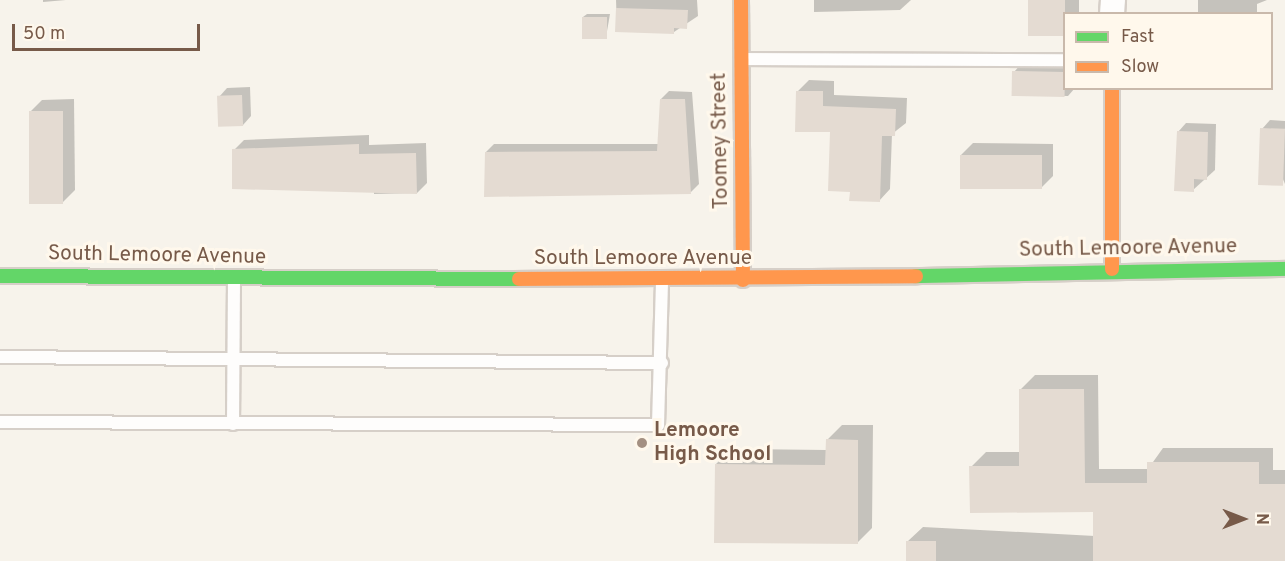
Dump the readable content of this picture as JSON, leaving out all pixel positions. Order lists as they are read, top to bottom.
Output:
{
  "streets": {
    "main road": ["Toomey Street", "South Lemoore Avenue"]
  },
  "crossings": [
    ["Toomey Street", "South Lemoore Avenue"]
  ],
  "places": ["Lemoore High School"],
  "legend": ["Fast", "Slow"],
  "scale_bar": "50 m",
  "north": "right"
}
